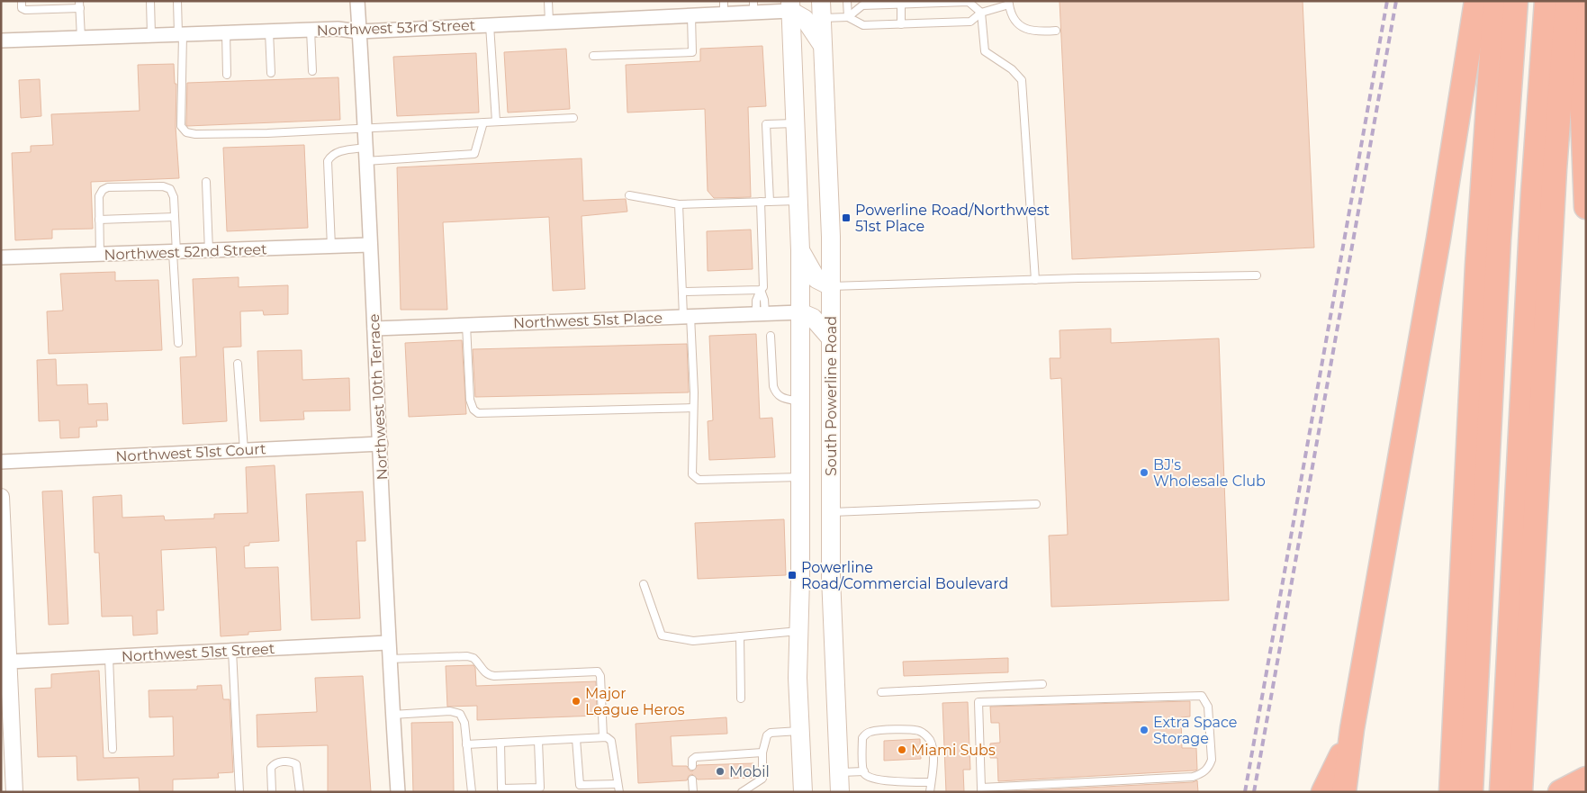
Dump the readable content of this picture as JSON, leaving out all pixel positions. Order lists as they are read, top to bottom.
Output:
{
  "streets": {
    "main road": ["South Powerline Road"],
    "street": [
      "Northwest 53rd Street",
      "Northwest 52nd Street",
      "Northwest 51st Place",
      "Northwest 10th Terrace",
      "Northwest 51st Court",
      "Northwest 51st Street"
    ]
  },
  "crossings": [
    ["Northwest 53rd Street", "Northwest 10th Terrace"],
    ["Northwest 52nd Street", "Northwest 10th Terrace"],
    ["Northwest 51st Place", "Northwest 10th Terrace"],
    ["Northwest 10th Terrace", "Northwest 51st Court"],
    ["Northwest 10th Terrace", "Northwest 51st Street"]
  ],
  "places": {
    "transit": ["Powerline Road/Northwest 51st Place", "Powerline Road/Commercial Boulevard"],
    "other": [
      "BJ's Wholesale Club",
      "Major League Heros",
      "Extra Space Storage",
      "Miami Subs",
      "Mobil"
    ]
  }
}
